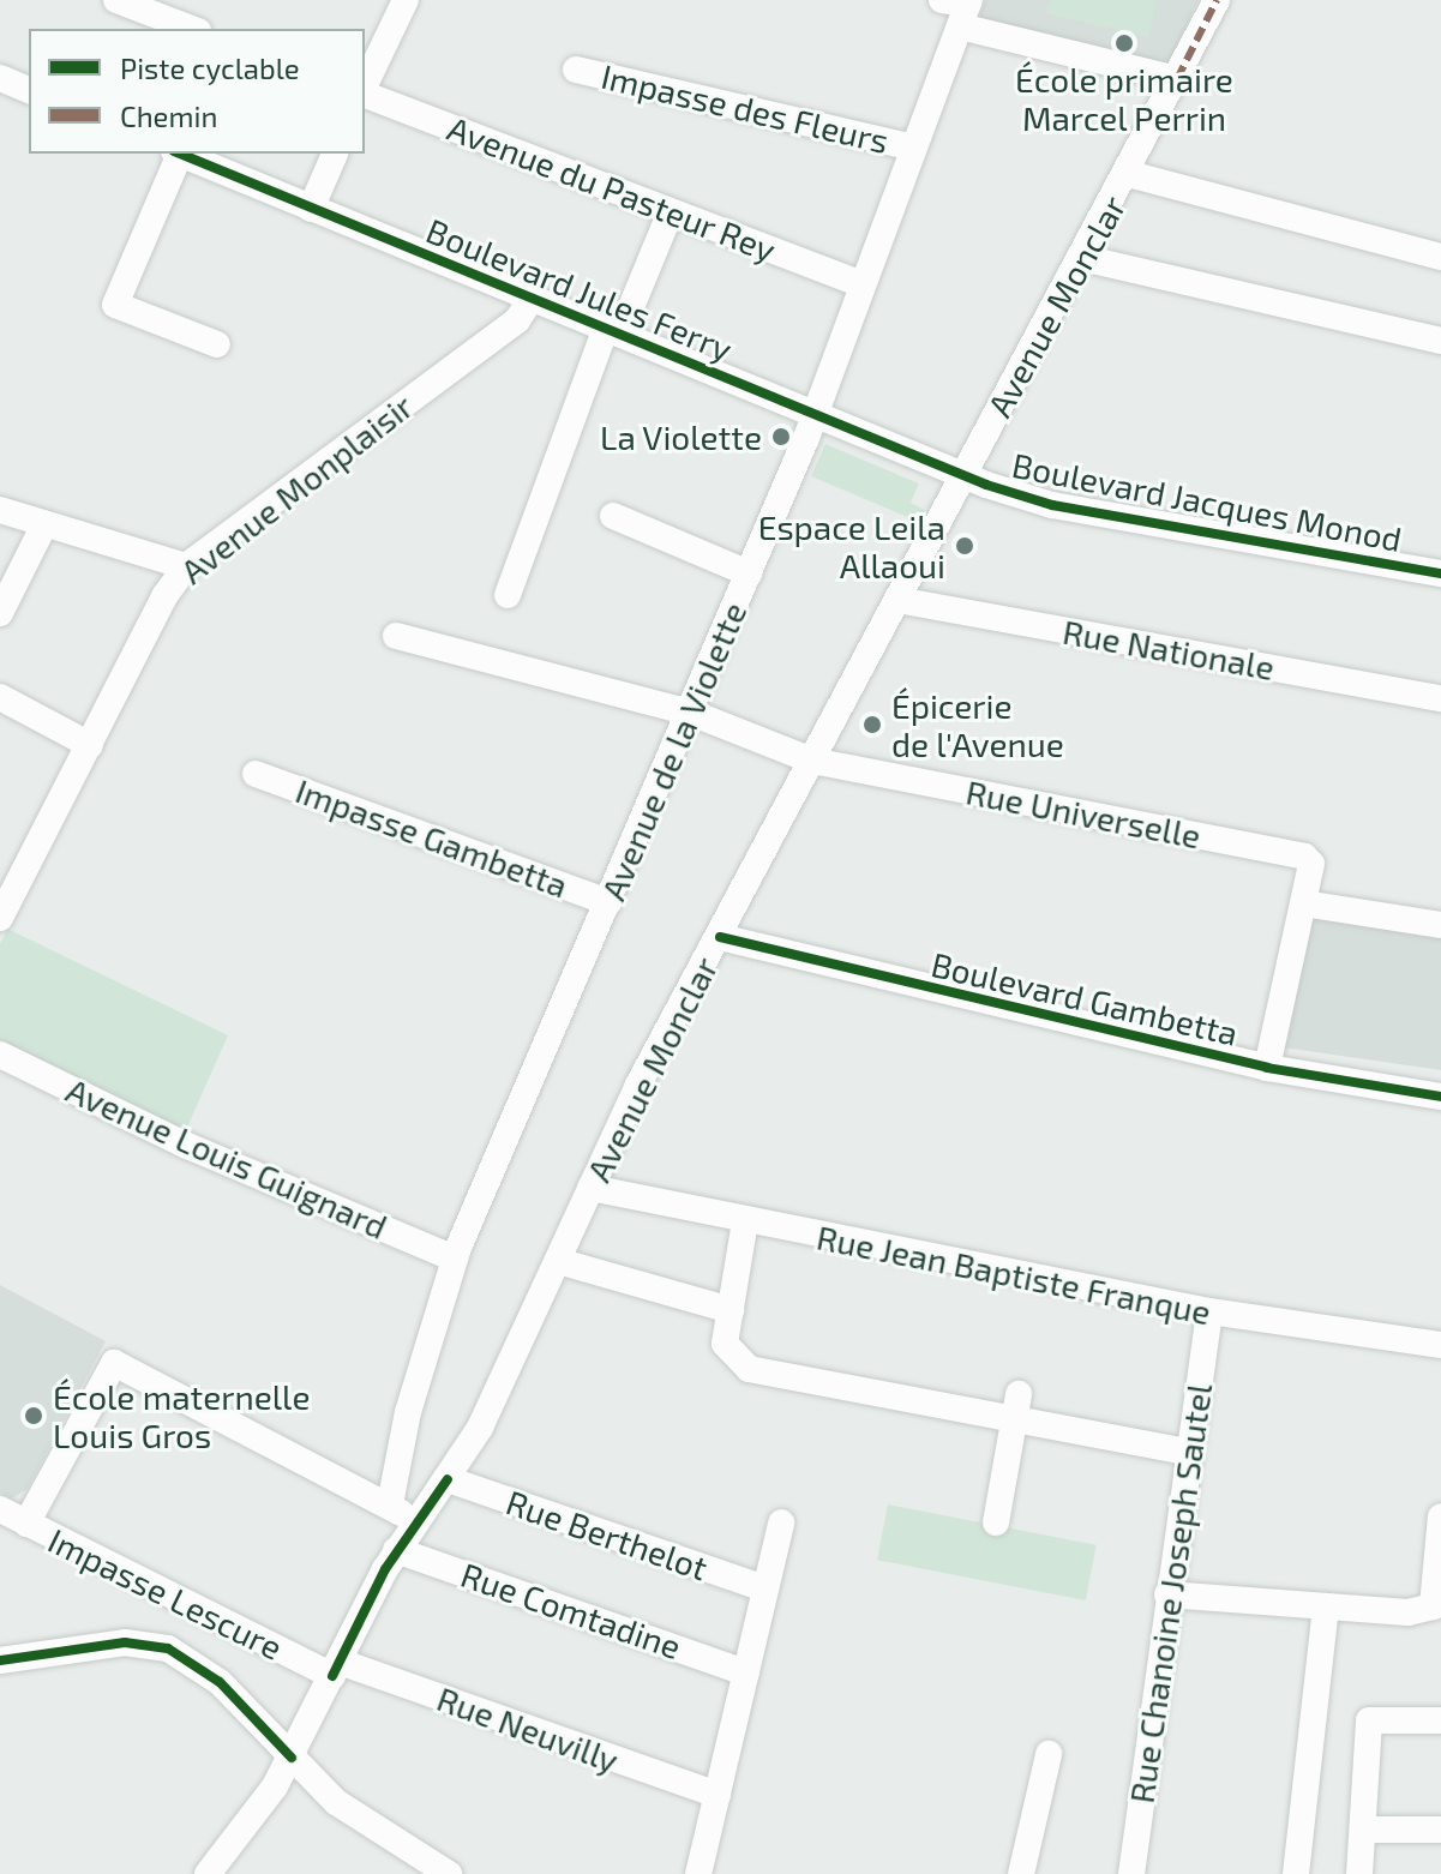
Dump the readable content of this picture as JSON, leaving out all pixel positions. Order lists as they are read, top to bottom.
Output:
{
  "streets": {
    "street": [
      "Impasse des Fleurs",
      "Avenue du Pasteur Rey",
      "Boulevard Jules Ferry",
      "Avenue Monclar",
      "Avenue Monplaisir",
      "Boulevard Jacques Monod",
      "Rue Nationale",
      "Avenue de la Violette",
      "Rue Universelle",
      "Impasse Gambetta",
      "Boulevard Gambetta",
      "Avenue Louis Guignard",
      "Rue Jean Baptiste Franque",
      "Rue Berthelot",
      "Impasse Lescure",
      "Rue Chanoine Joseph Sautel",
      "Rue Comtadine",
      "Rue Neuvilly"
    ]
  },
  "crossings": [
    ["Impasse des Fleurs", "Avenue de la Violette"],
    ["Avenue du Pasteur Rey", "Avenue de la Violette"],
    ["Boulevard Jules Ferry", "Avenue Monclar"],
    ["Boulevard Jules Ferry", "Avenue Monplaisir"],
    ["Boulevard Jules Ferry", "Boulevard Jacques Monod"],
    ["Boulevard Jules Ferry", "Avenue de la Violette"],
    ["Avenue Monclar", "Boulevard Jacques Monod"],
    ["Avenue Monclar", "Rue Nationale"],
    ["Avenue Monclar", "Rue Universelle"],
    ["Avenue Monclar", "Boulevard Gambetta"],
    ["Avenue Monclar", "Rue Jean Baptiste Franque"],
    ["Avenue Monclar", "Rue Berthelot"],
    ["Avenue Monclar", "Impasse Lescure"],
    ["Avenue Monclar", "Rue Comtadine"],
    ["Avenue Monclar", "Rue Neuvilly"],
    ["Avenue de la Violette", "Impasse Gambetta"],
    ["Avenue de la Violette", "Avenue Louis Guignard"],
    ["Rue Universelle", "Boulevard Gambetta"],
    ["Rue Jean Baptiste Franque", "Rue Chanoine Joseph Sautel"],
    ["Impasse Lescure", "Rue Neuvilly"]
  ],
  "places": [
    "École primaire Marcel Perrin",
    "La Violette",
    "Espace Leila Allaoui",
    "Épicerie de l'Avenue",
    "École maternelle Louis Gros"
  ],
  "legend": ["Piste cyclable", "Chemin"]
}
